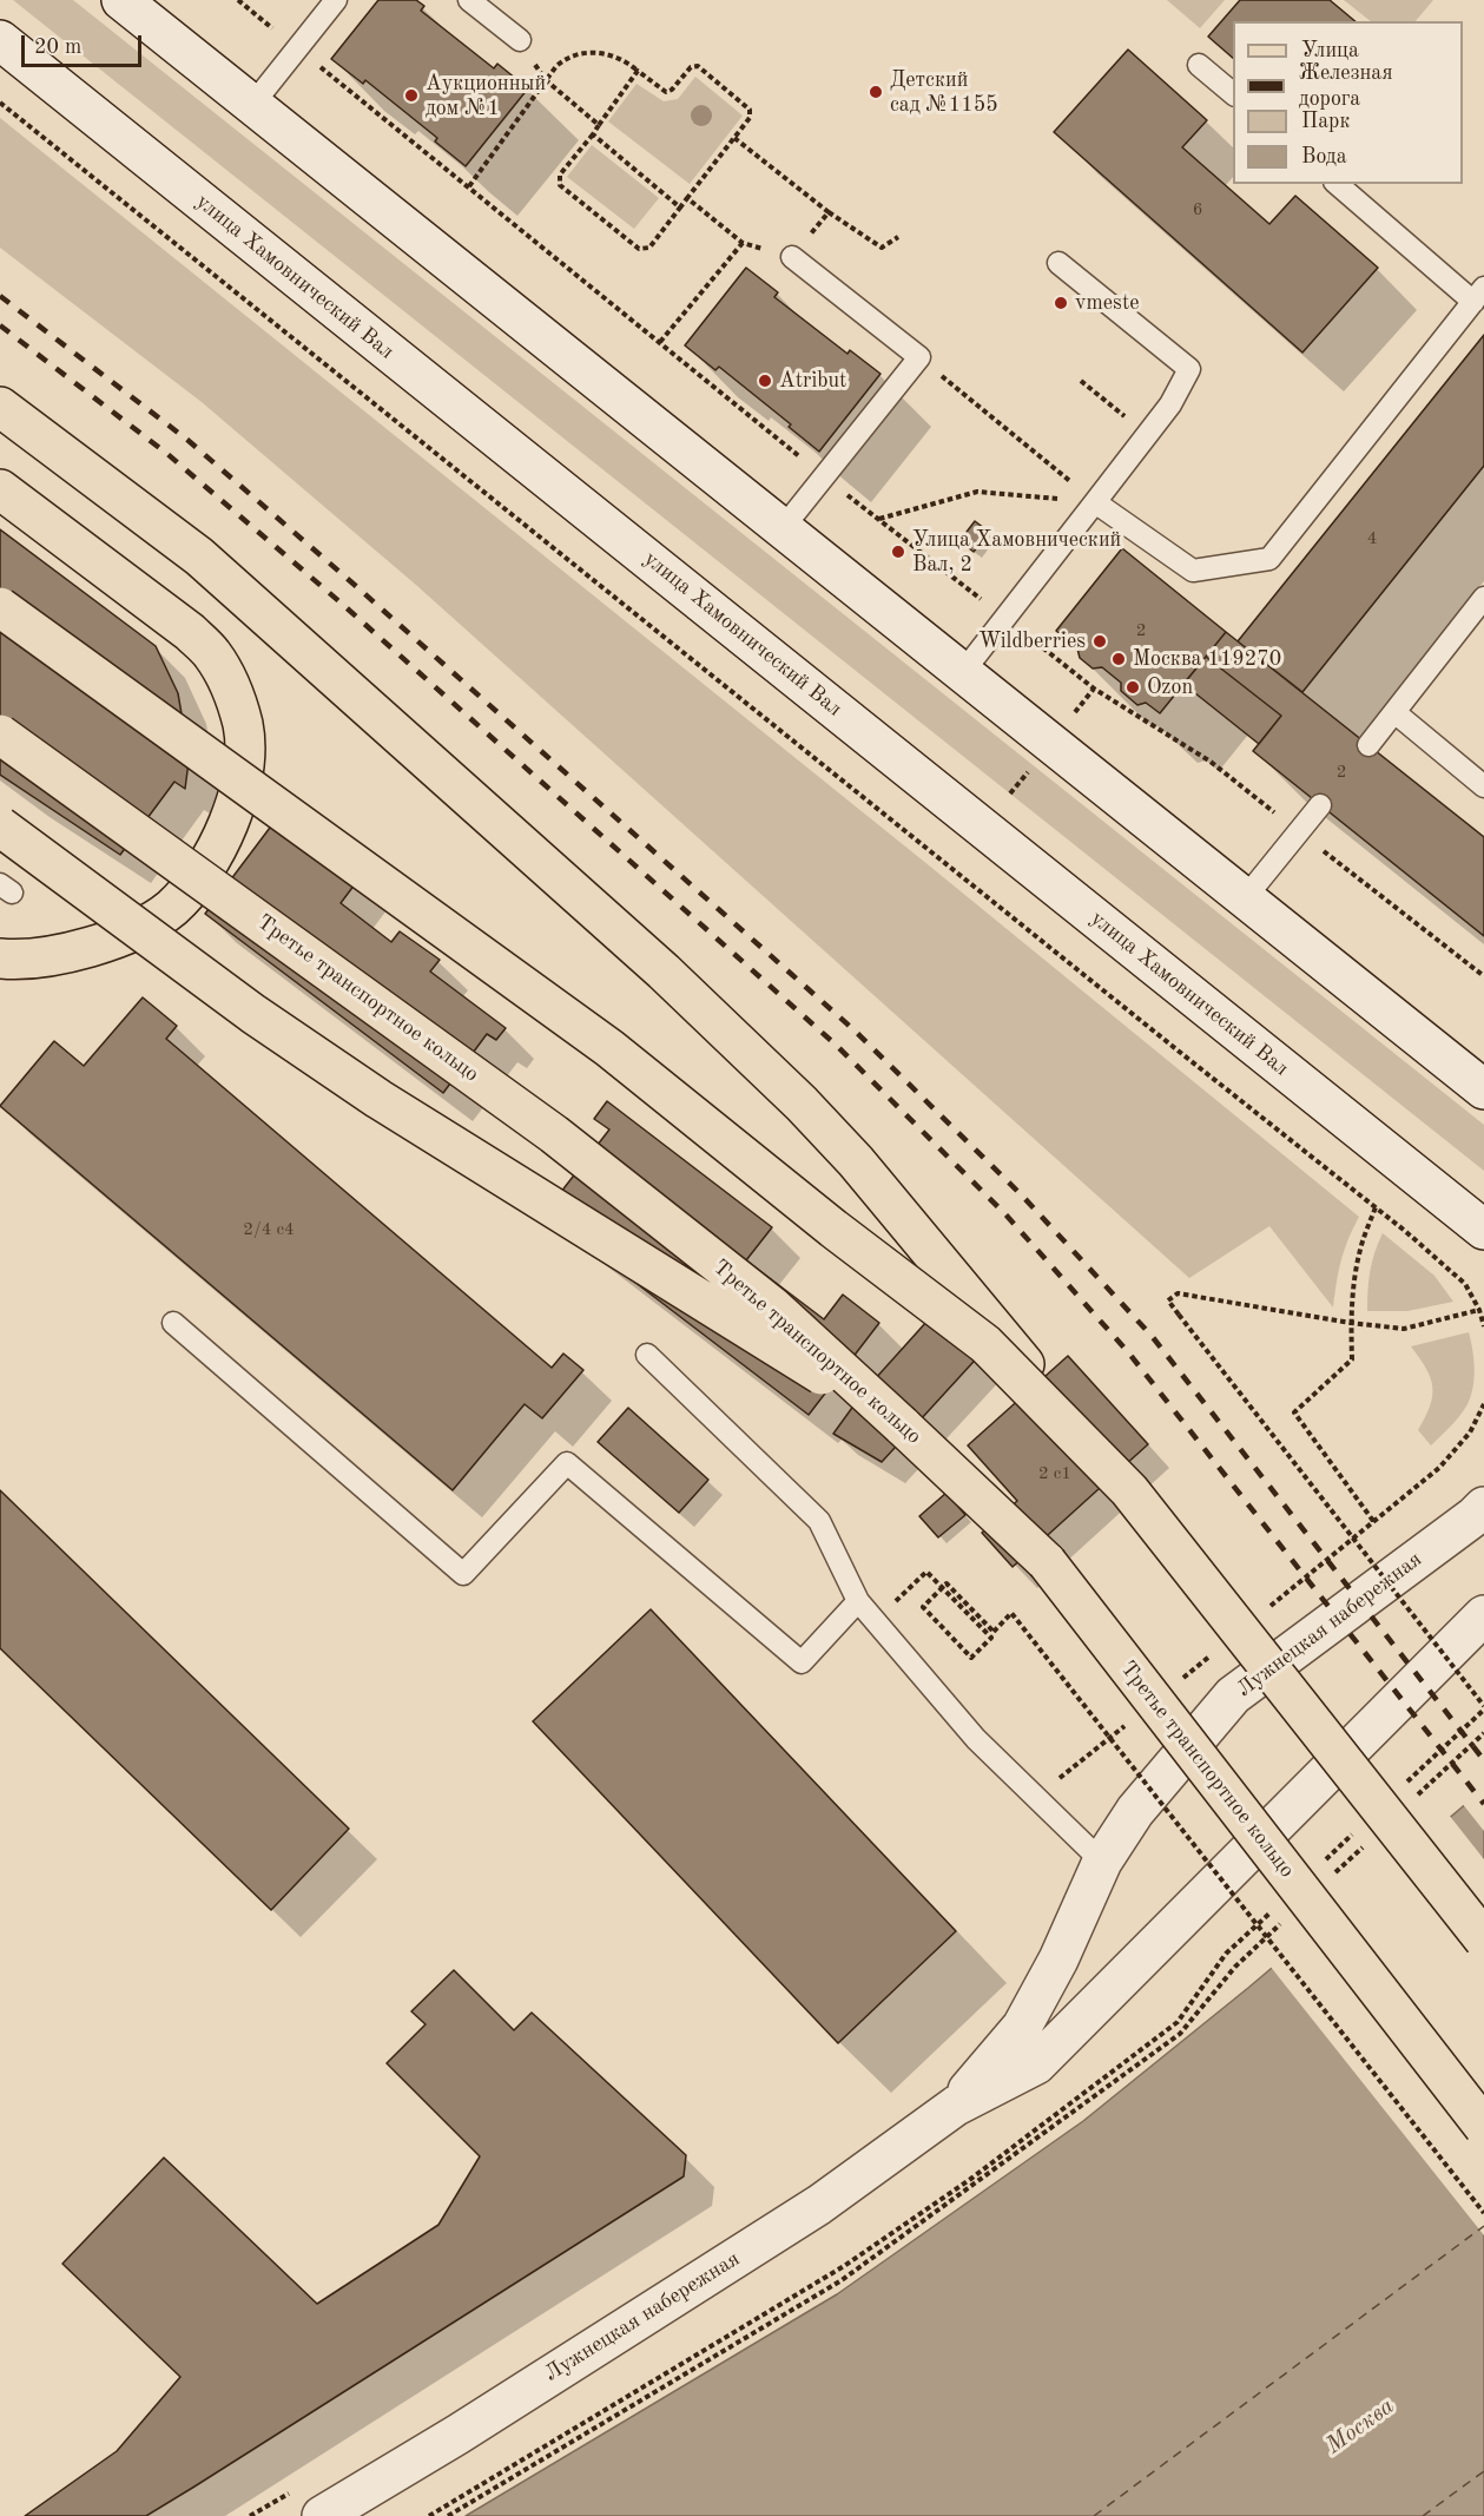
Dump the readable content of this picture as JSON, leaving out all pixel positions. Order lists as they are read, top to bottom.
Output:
{
  "streets": {
    "main road": ["улица Хамовнический Вал", "Третье транспортное кольцо", "Лужнецкая набережная"]
  },
  "water": ["Москва"],
  "places": [
    "Детский сад №1155",
    "Аукционный дом №1",
    "vmeste",
    "Atribut",
    "Улица Хамовнический Вал, 2",
    "Wildberries",
    "Москва 119270",
    "Ozon"
  ],
  "house_numbers": [
    "6",
    "4",
    "2",
    "2",
    "2/4 с4",
    "2 с1"
  ],
  "legend": [
    "Улица",
    "Железная дорога",
    "Парк",
    "Вода"
  ],
  "scale_bar": "20 m"
}
